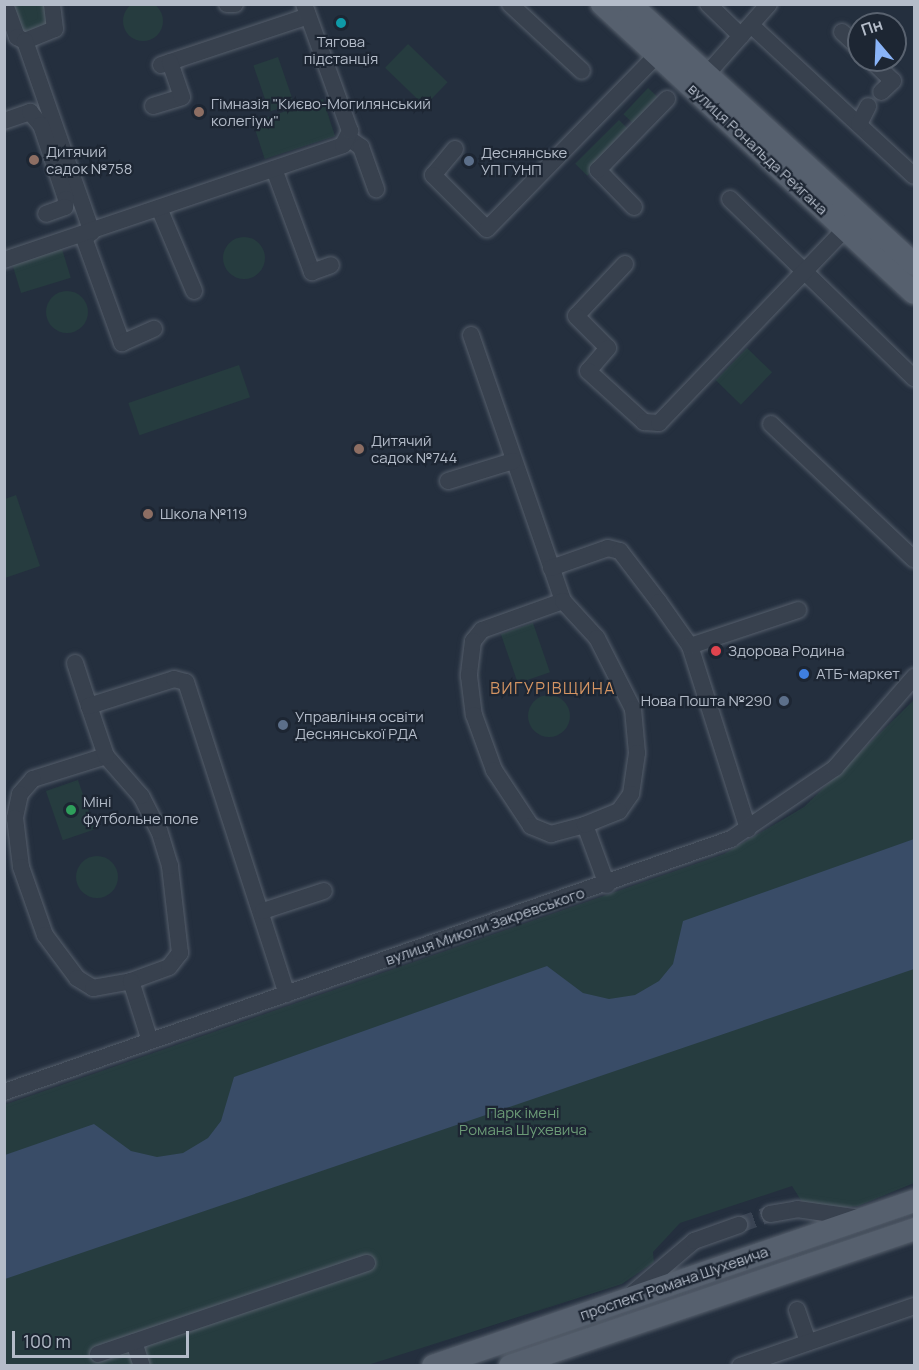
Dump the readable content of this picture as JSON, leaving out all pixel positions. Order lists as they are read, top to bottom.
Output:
{
  "streets": {
    "main road": ["вулиця Рональда Рейгана", "проспект Романа Шухевича"],
    "street": ["вулиця Миколи Закревського"]
  },
  "districts": ["ВИГУРІВЩИНА"],
  "parks": ["Парк імені Романа Шухевича"],
  "places": [
    "Тягова пiдстанцiя",
    "Гімназія \"Києво-Могилянський колегіум\"",
    "Дитячий садок №758",
    "Деснянське УП ГУНП",
    "Дитячий садок №744",
    "Школа №119",
    "Здорова Родина",
    "АТБ-маркет",
    "Нова Пошта №290",
    "Управління освіти Деснянської РДА",
    "Міні футбольне поле"
  ],
  "scale_bar": "100 m",
  "north": "top"
}
